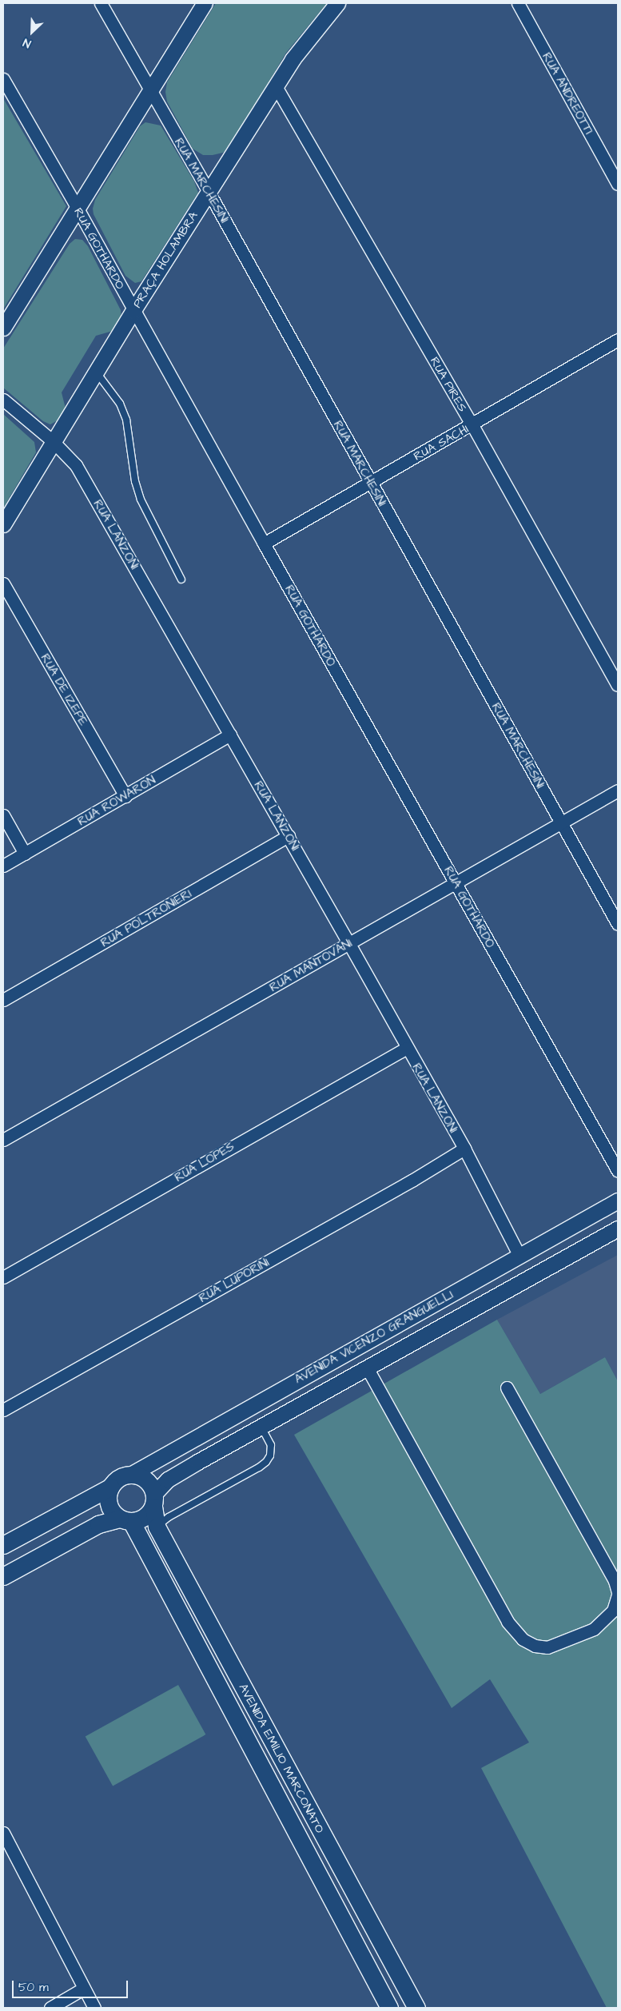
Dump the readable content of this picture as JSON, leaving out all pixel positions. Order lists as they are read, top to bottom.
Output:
{
  "streets": {
    "main road": ["AVENIDA VICENZO GRANGUELLI", "AVENIDA EMÍLIO MARCONATO"],
    "street": [
      "RUA ANDREOTTI",
      "RUA MARCHESINI",
      "RUA GOTHARDO",
      "PRAÇA HOLAMBRA",
      "RUA PIRES",
      "RUA SACHI",
      "RUA LANZONI",
      "RUA DE IZEPE",
      "RUA ROWARON",
      "RUA POLTRONIERI",
      "RUA MANTOVANI",
      "RUA LOPES",
      "RUA LUPORINI"
    ]
  },
  "crossings": [
    ["RUA MARCHESINI", "PRAÇA HOLAMBRA"],
    ["RUA MARCHESINI", "RUA SACHI"],
    ["RUA MARCHESINI", "RUA MANTOVANI"],
    ["RUA GOTHARDO", "PRAÇA HOLAMBRA"],
    ["RUA GOTHARDO", "RUA SACHI"],
    ["RUA GOTHARDO", "RUA MANTOVANI"],
    ["PRAÇA HOLAMBRA", "RUA PIRES"],
    ["PRAÇA HOLAMBRA", "RUA LANZONI"],
    ["RUA PIRES", "RUA SACHI"],
    ["RUA LANZONI", "RUA ROWARON"],
    ["RUA LANZONI", "RUA POLTRONIERI"],
    ["RUA LANZONI", "RUA MANTOVANI"],
    ["RUA LANZONI", "RUA LOPES"],
    ["RUA LANZONI", "RUA LUPORINI"],
    ["RUA LANZONI", "AVENIDA VICENZO GRANGUELLI"],
    ["RUA DE IZEPE", "RUA ROWARON"],
    ["AVENIDA VICENZO GRANGUELLI", "AVENIDA EMÍLIO MARCONATO"]
  ],
  "scale_bar": "50 m",
  "north": "bottom left"
}
